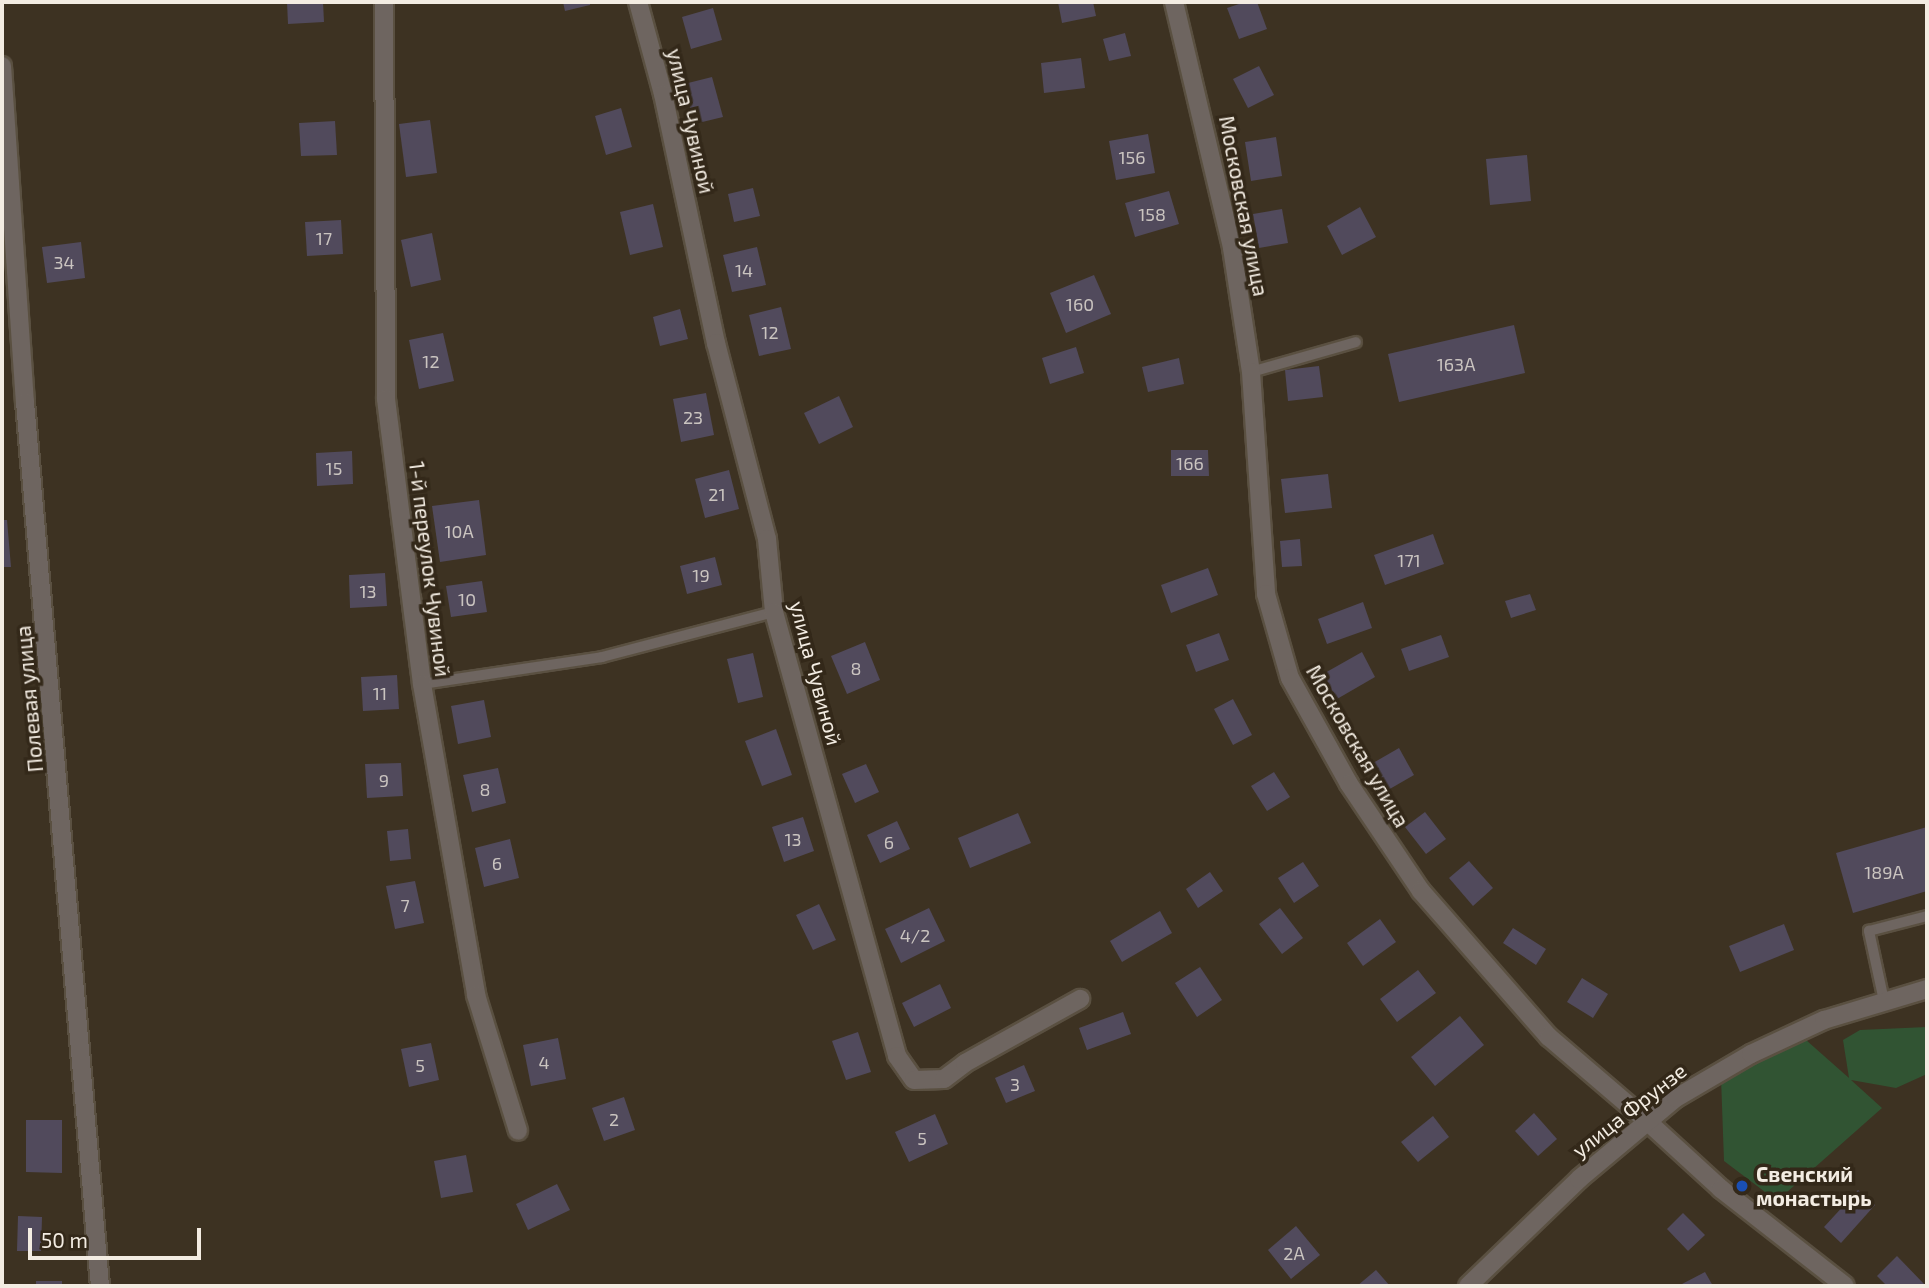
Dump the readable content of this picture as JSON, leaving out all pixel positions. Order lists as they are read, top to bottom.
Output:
{
  "streets": {
    "street": [
      "улица Чувиной",
      "Московская улица",
      "1-й переулок Чувиной",
      "Полевая улица",
      "улица Фрунзе"
    ]
  },
  "crossings": [
    ["Московская улица", "улица Фрунзе"]
  ],
  "places": ["Свенский монастырь"],
  "house_numbers": [
    "156",
    "158",
    "17",
    "34",
    "14",
    "160",
    "12",
    "12",
    "163А",
    "23",
    "166",
    "15",
    "21",
    "10А",
    "171",
    "19",
    "13",
    "10",
    "8",
    "11",
    "9",
    "8",
    "13",
    "6",
    "6",
    "189А",
    "7",
    "4/2",
    "4",
    "5",
    "3",
    "2",
    "5",
    "2А"
  ],
  "scale_bar": "50 m"
}
